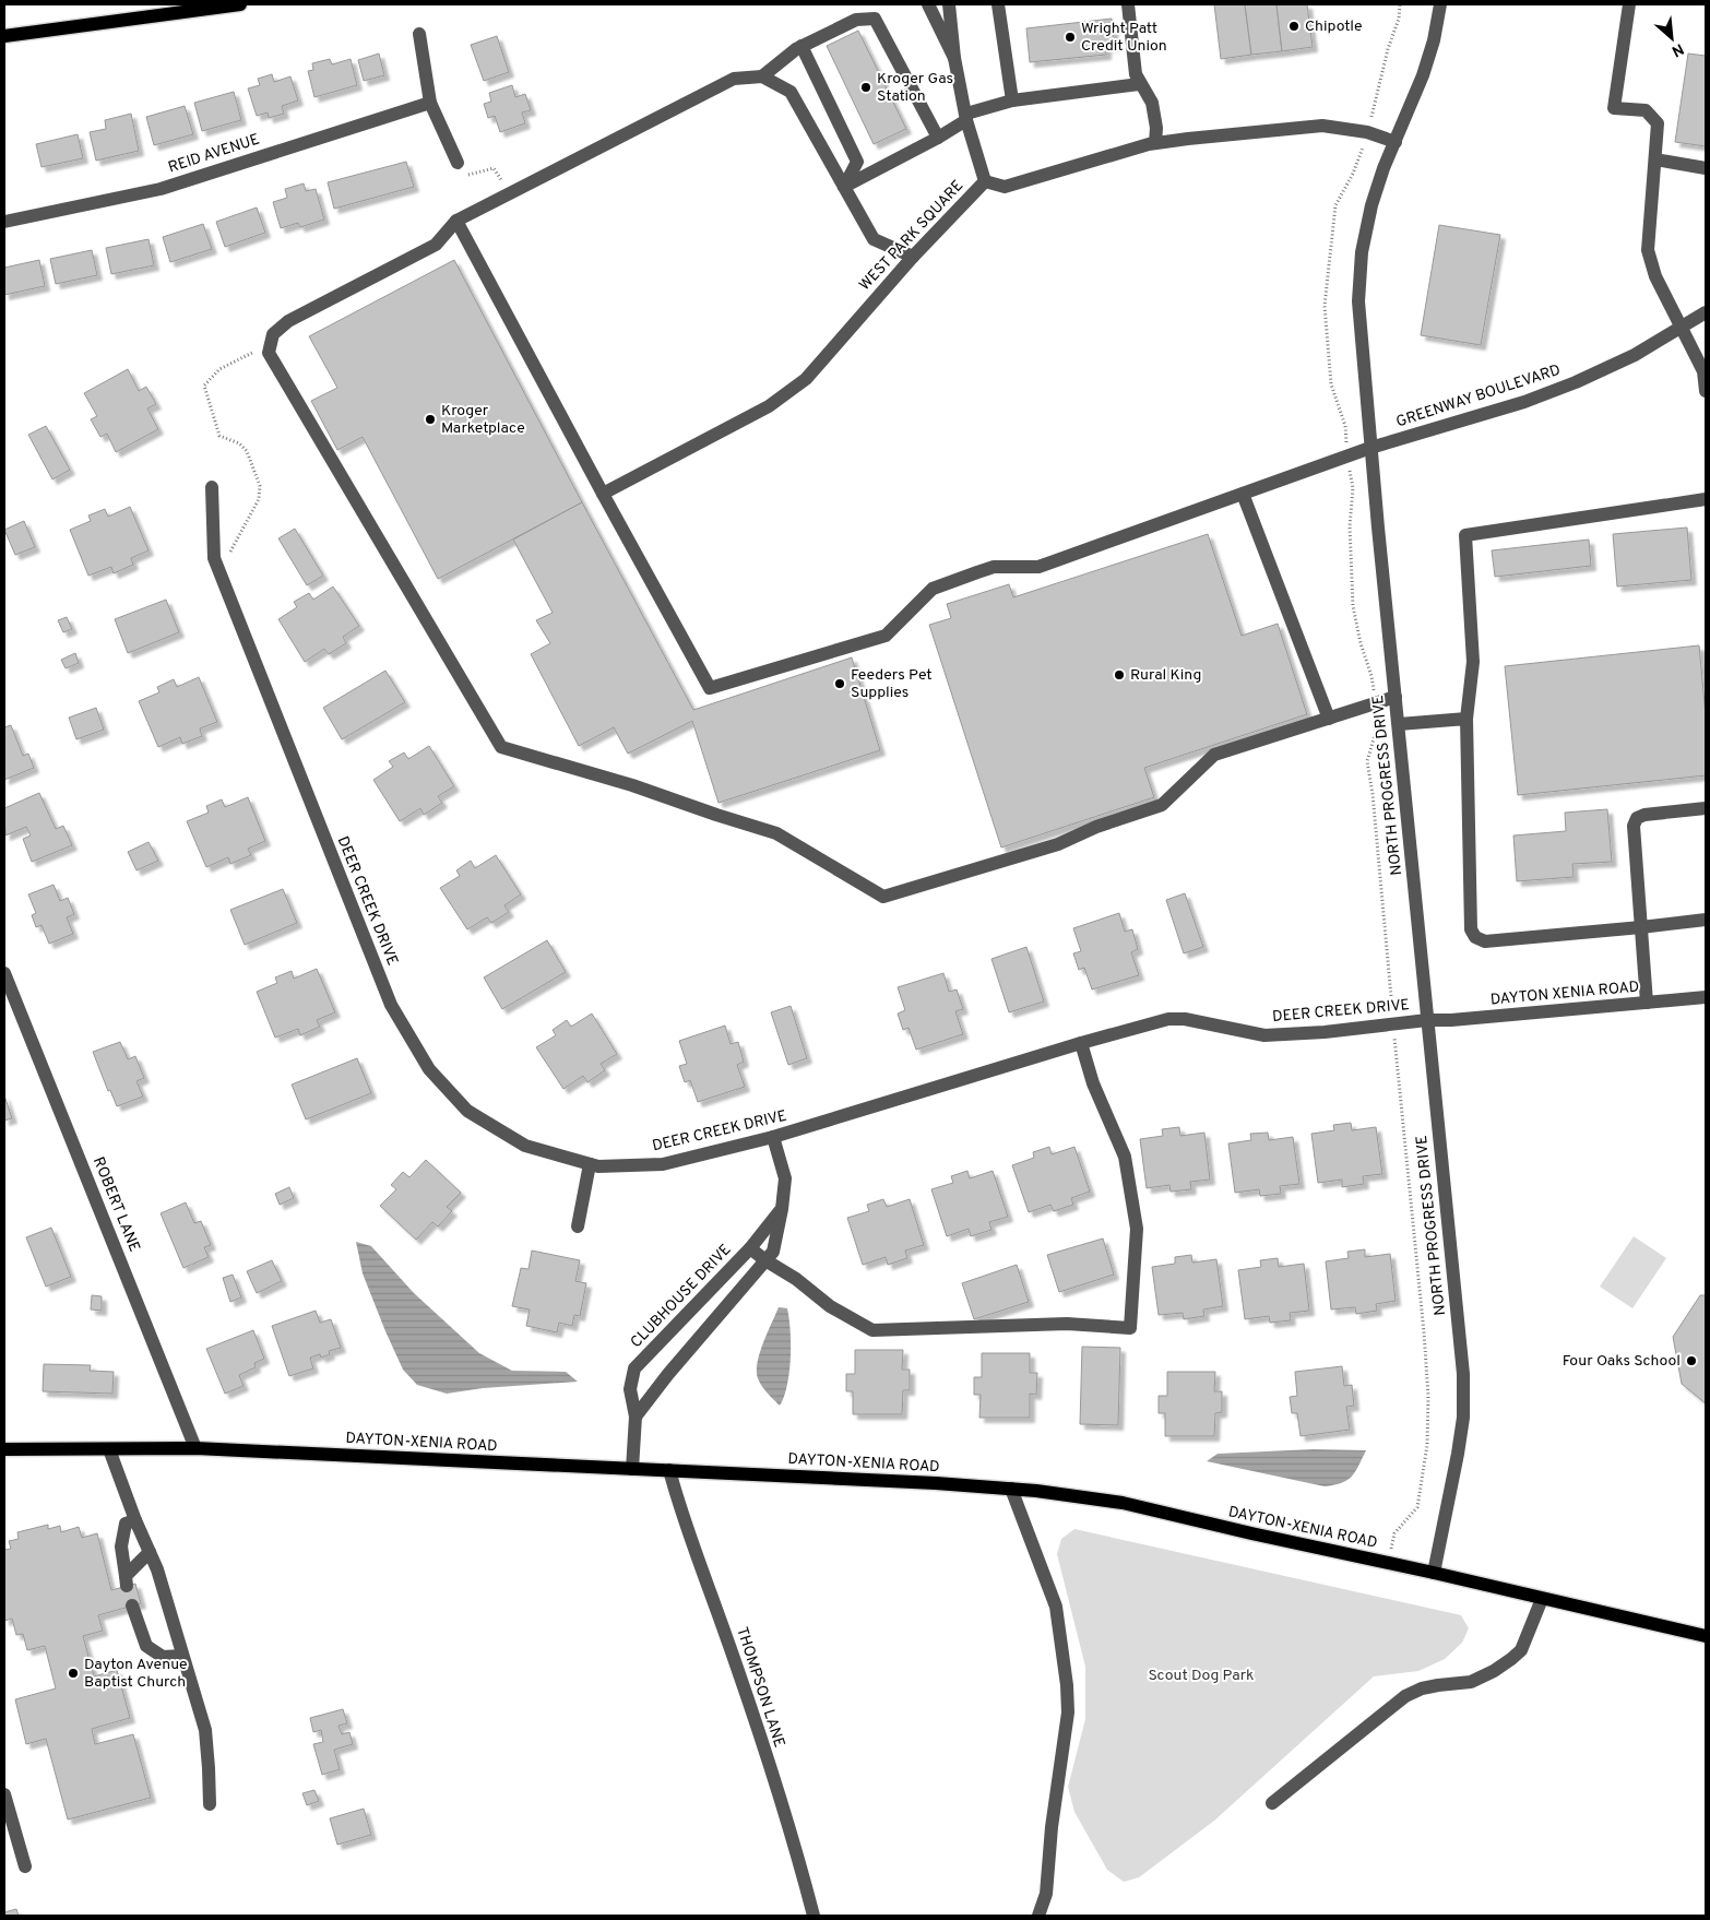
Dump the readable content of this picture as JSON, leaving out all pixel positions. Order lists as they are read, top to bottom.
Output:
{
  "streets": {
    "main road": ["DAYTON-XENIA ROAD"],
    "street": [
      "REID AVENUE",
      "WEST PARK SQUARE",
      "GREENWAY BOULEVARD",
      "NORTH PROGRESS DRIVE",
      "DEER CREEK DRIVE",
      "DAYTON XENIA ROAD",
      "ROBERT LANE",
      "CLUBHOUSE DRIVE",
      "THOMPSON LANE"
    ]
  },
  "crossings": [
    ["WEST PARK SQUARE", "GREENWAY BOULEVARD"],
    ["WEST PARK SQUARE", "NORTH PROGRESS DRIVE"],
    ["GREENWAY BOULEVARD", "NORTH PROGRESS DRIVE"],
    ["NORTH PROGRESS DRIVE", "DEER CREEK DRIVE"],
    ["NORTH PROGRESS DRIVE", "DAYTON XENIA ROAD"],
    ["NORTH PROGRESS DRIVE", "DAYTON-XENIA ROAD"],
    ["DEER CREEK DRIVE", "DAYTON XENIA ROAD"],
    ["ROBERT LANE", "DAYTON-XENIA ROAD"],
    ["CLUBHOUSE DRIVE", "DAYTON-XENIA ROAD"],
    ["DAYTON-XENIA ROAD", "THOMPSON LANE"]
  ],
  "parks": ["Scout Dog Park"],
  "places": [
    "Chipotle",
    "Wright Patt Credit Union",
    "Kroger Gas Station",
    "Kroger Marketplace",
    "Rural King",
    "Feeders Pet Supplies",
    "Four Oaks School",
    "Dayton Avenue Baptist Church"
  ],
  "north": "bottom right"
}
